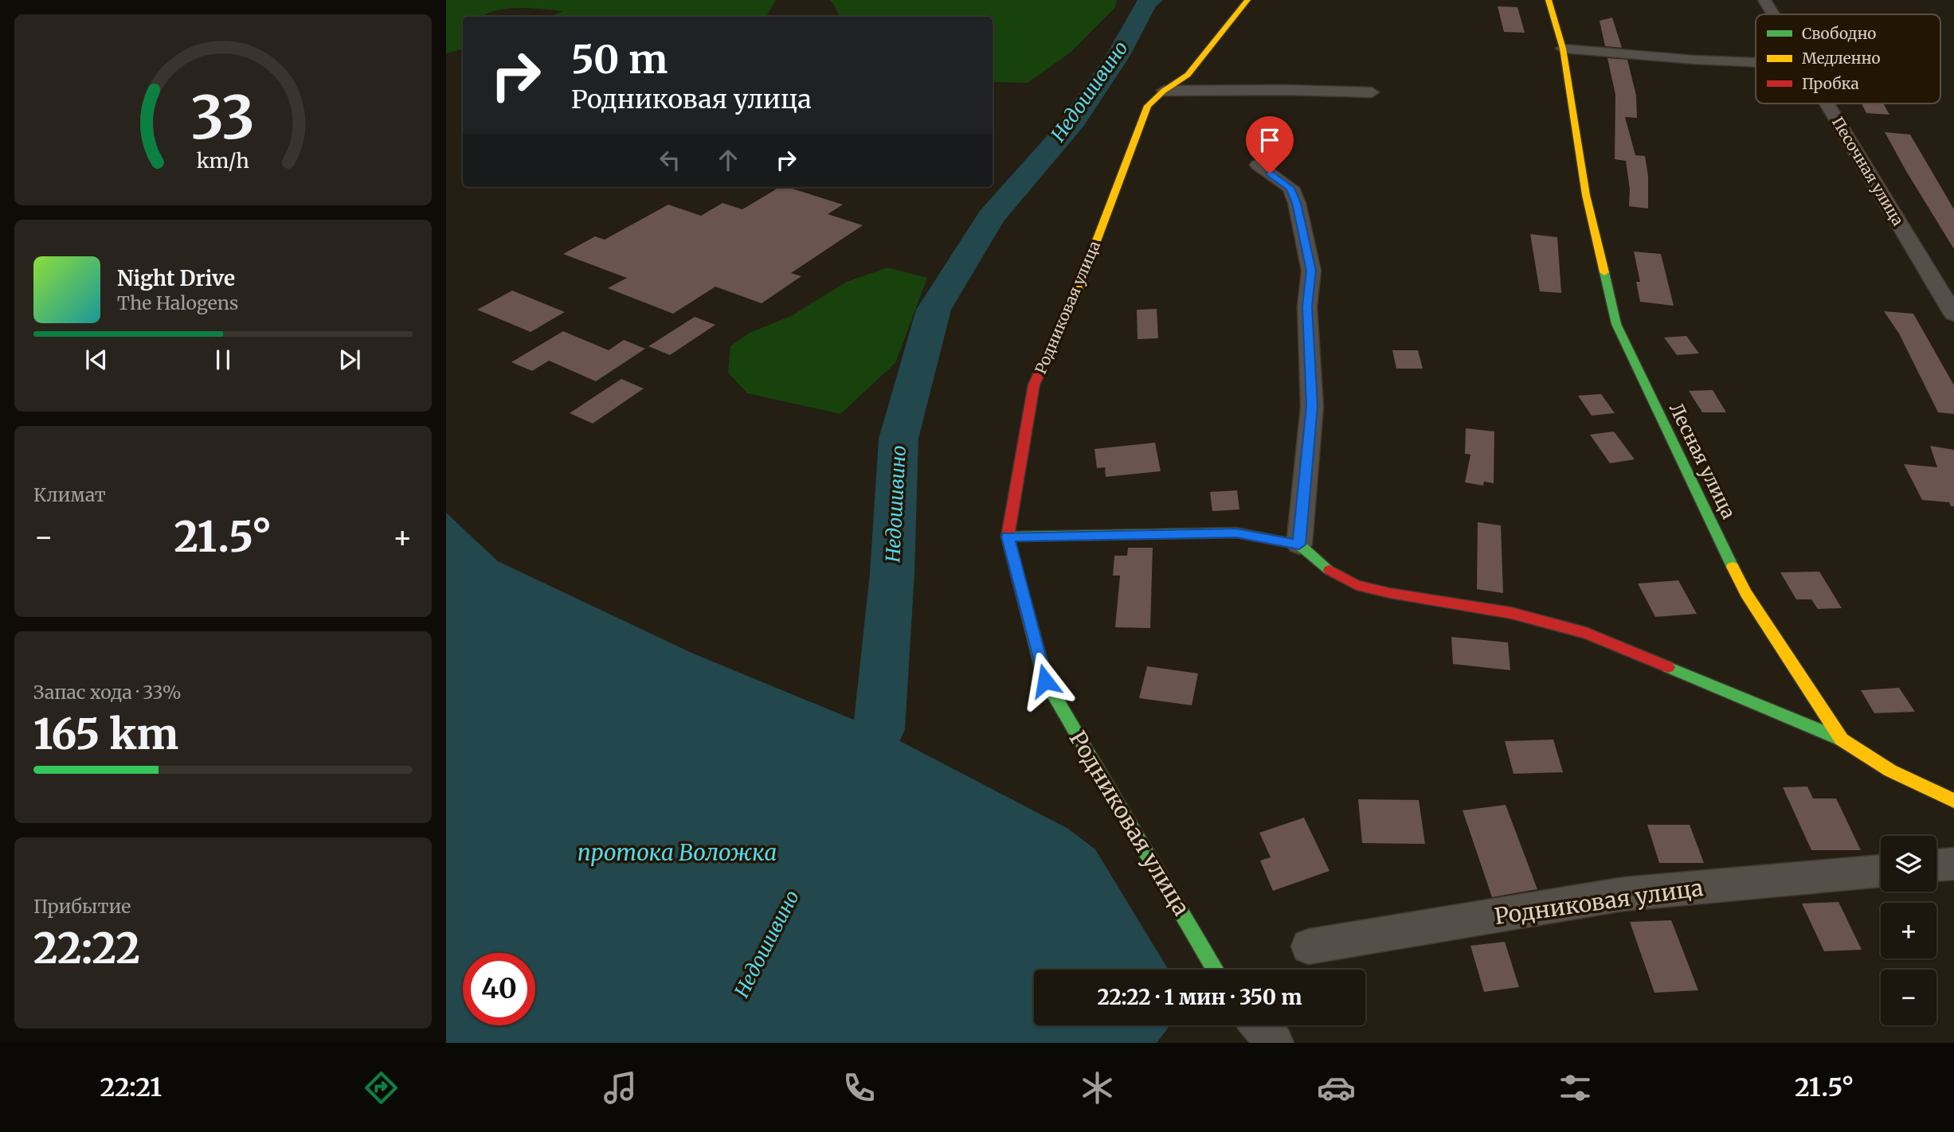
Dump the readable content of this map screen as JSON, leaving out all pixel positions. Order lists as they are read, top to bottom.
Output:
{
  "streets": {
    "street": ["Песочная улица", "Родниковая улица", "Лесная улица"]
  },
  "water": ["Недошивино", "протока Воложка"],
  "legend": ["Свободно", "Медленно", "Пробка"],
  "page": {
    "turn": ["50 m", "Родниковая улица"],
    "song": ["Night Drive", "The Halogens"],
    "tile": [
      "Климат",
      ["Запас хода · 33%", "165 km"],
      ["Прибытие", "22:22"]
    ],
    "heat": ["−", "21.5°", "+"],
    "map_buttons": ["+", "−"],
    "limit": "40",
    "trip": "22:22 · 1 мин · 350 m",
    "tabs": ["22:21", "21.5°"],
    "gauge": ["33", "km/h"]
  }
}
